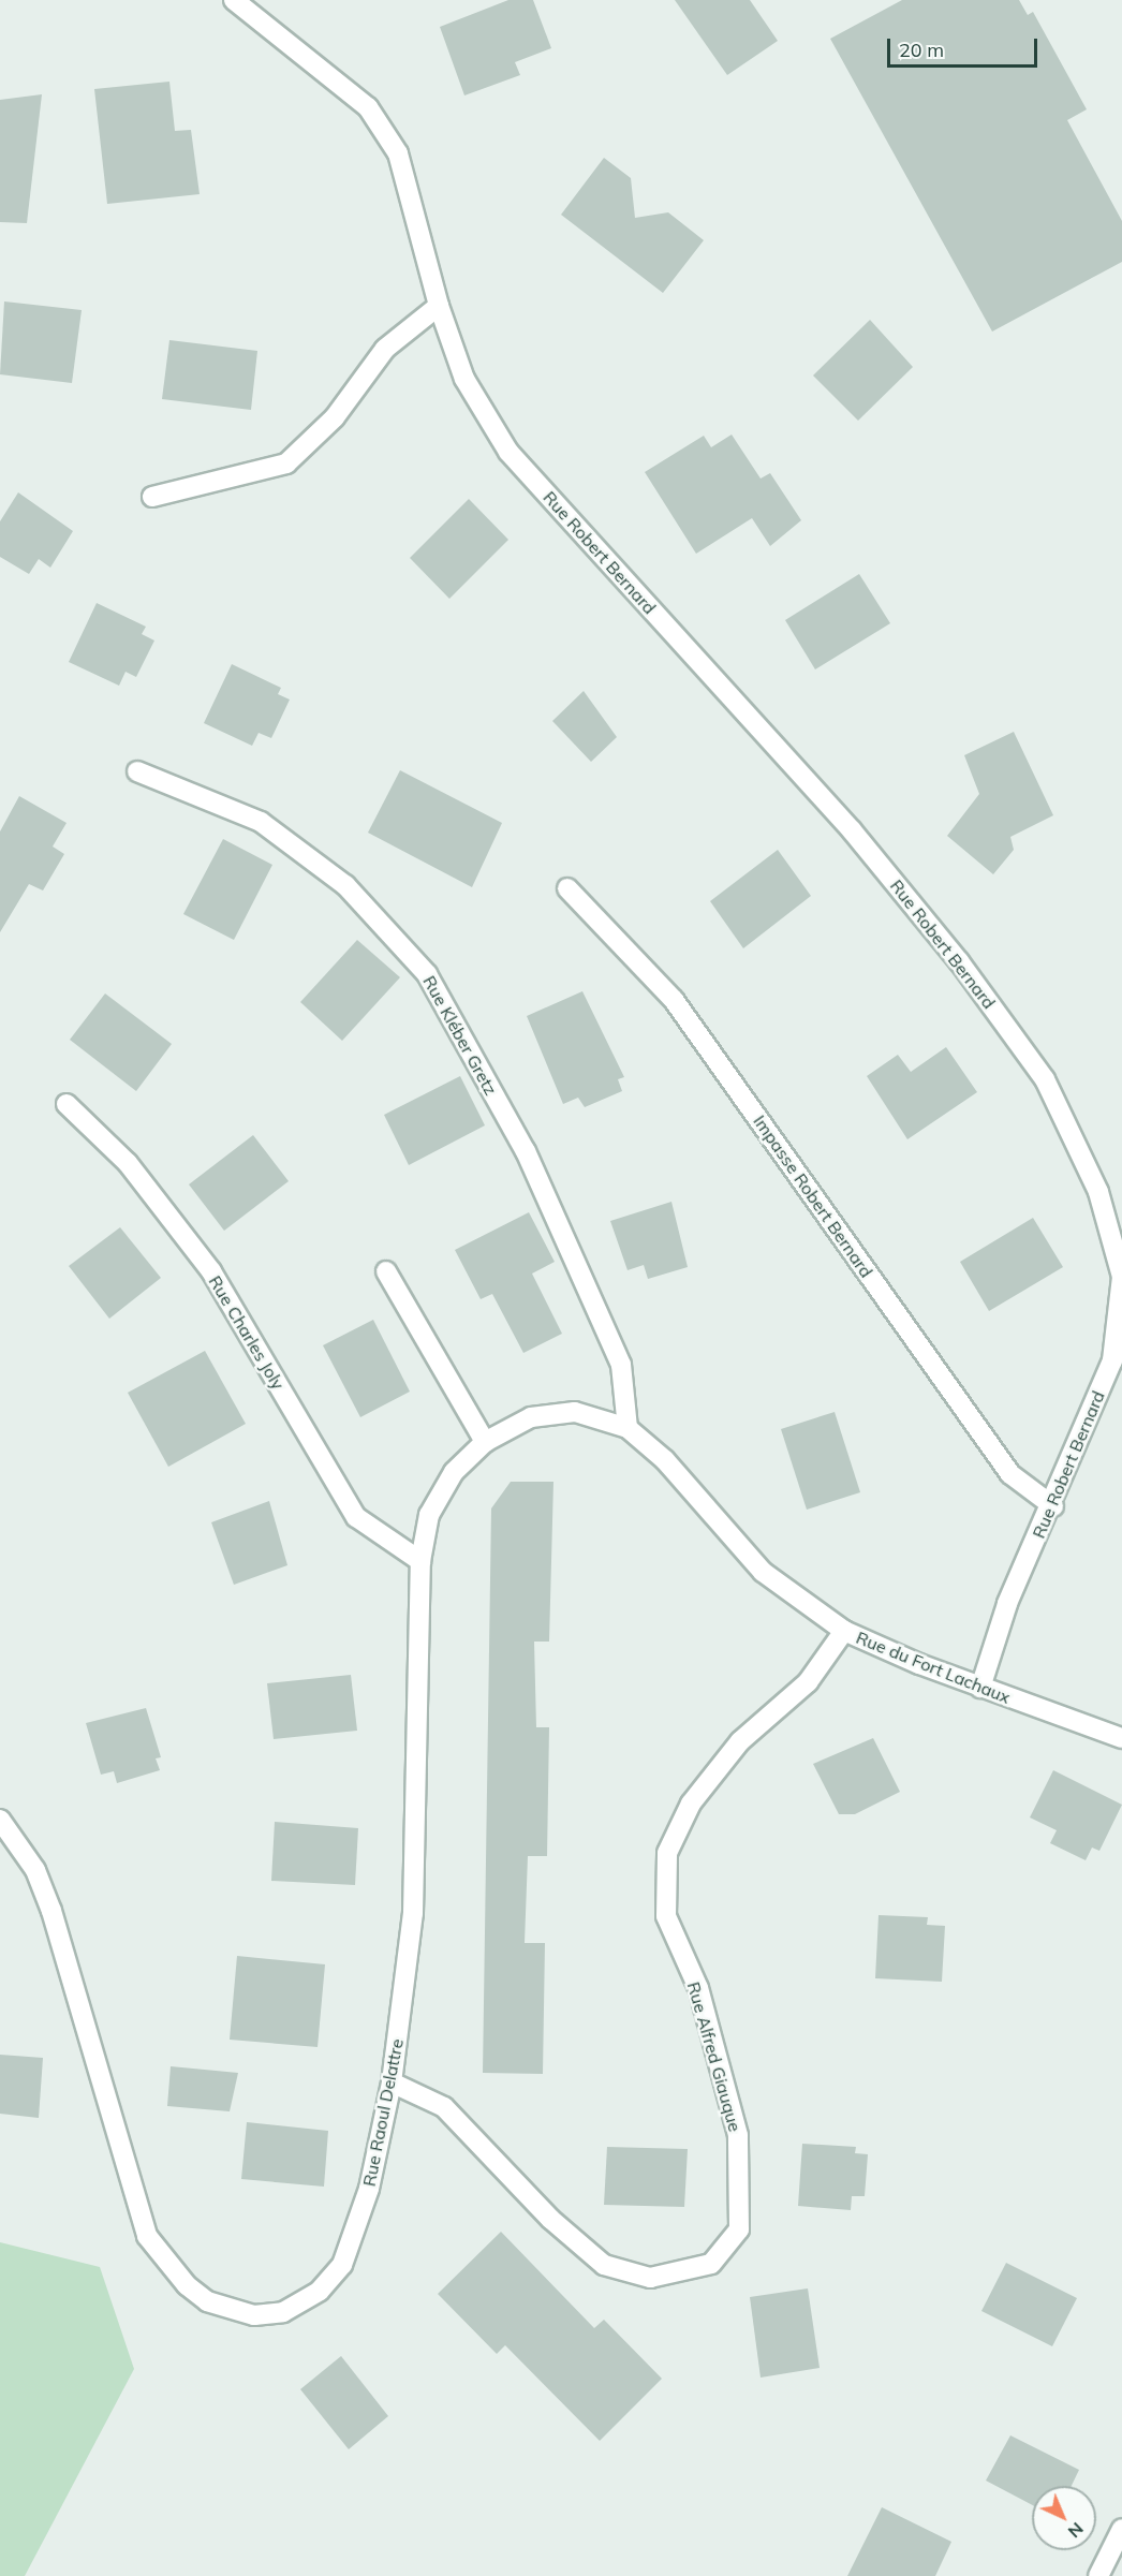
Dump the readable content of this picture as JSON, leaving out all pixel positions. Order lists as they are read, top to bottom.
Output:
{
  "streets": {
    "street": [
      "Rue Robert Bernard",
      "Rue Kléber Gretz",
      "Impasse Robert Bernard",
      "Rue Charles Joly",
      "Rue du Fort Lachaux",
      "Rue Alfred Giauque",
      "Rue Raoul Delattre"
    ]
  },
  "crossings": [
    ["Rue Robert Bernard", "Impasse Robert Bernard"],
    ["Rue Robert Bernard", "Rue du Fort Lachaux"],
    ["Rue Kléber Gretz", "Rue du Fort Lachaux"],
    ["Rue Kléber Gretz", "Rue Raoul Delattre"],
    ["Rue Charles Joly", "Rue Raoul Delattre"],
    ["Rue du Fort Lachaux", "Rue Alfred Giauque"],
    ["Rue du Fort Lachaux", "Rue Raoul Delattre"],
    ["Rue Alfred Giauque", "Rue Raoul Delattre"]
  ],
  "scale_bar": "20 m",
  "north": "bottom right"
}
